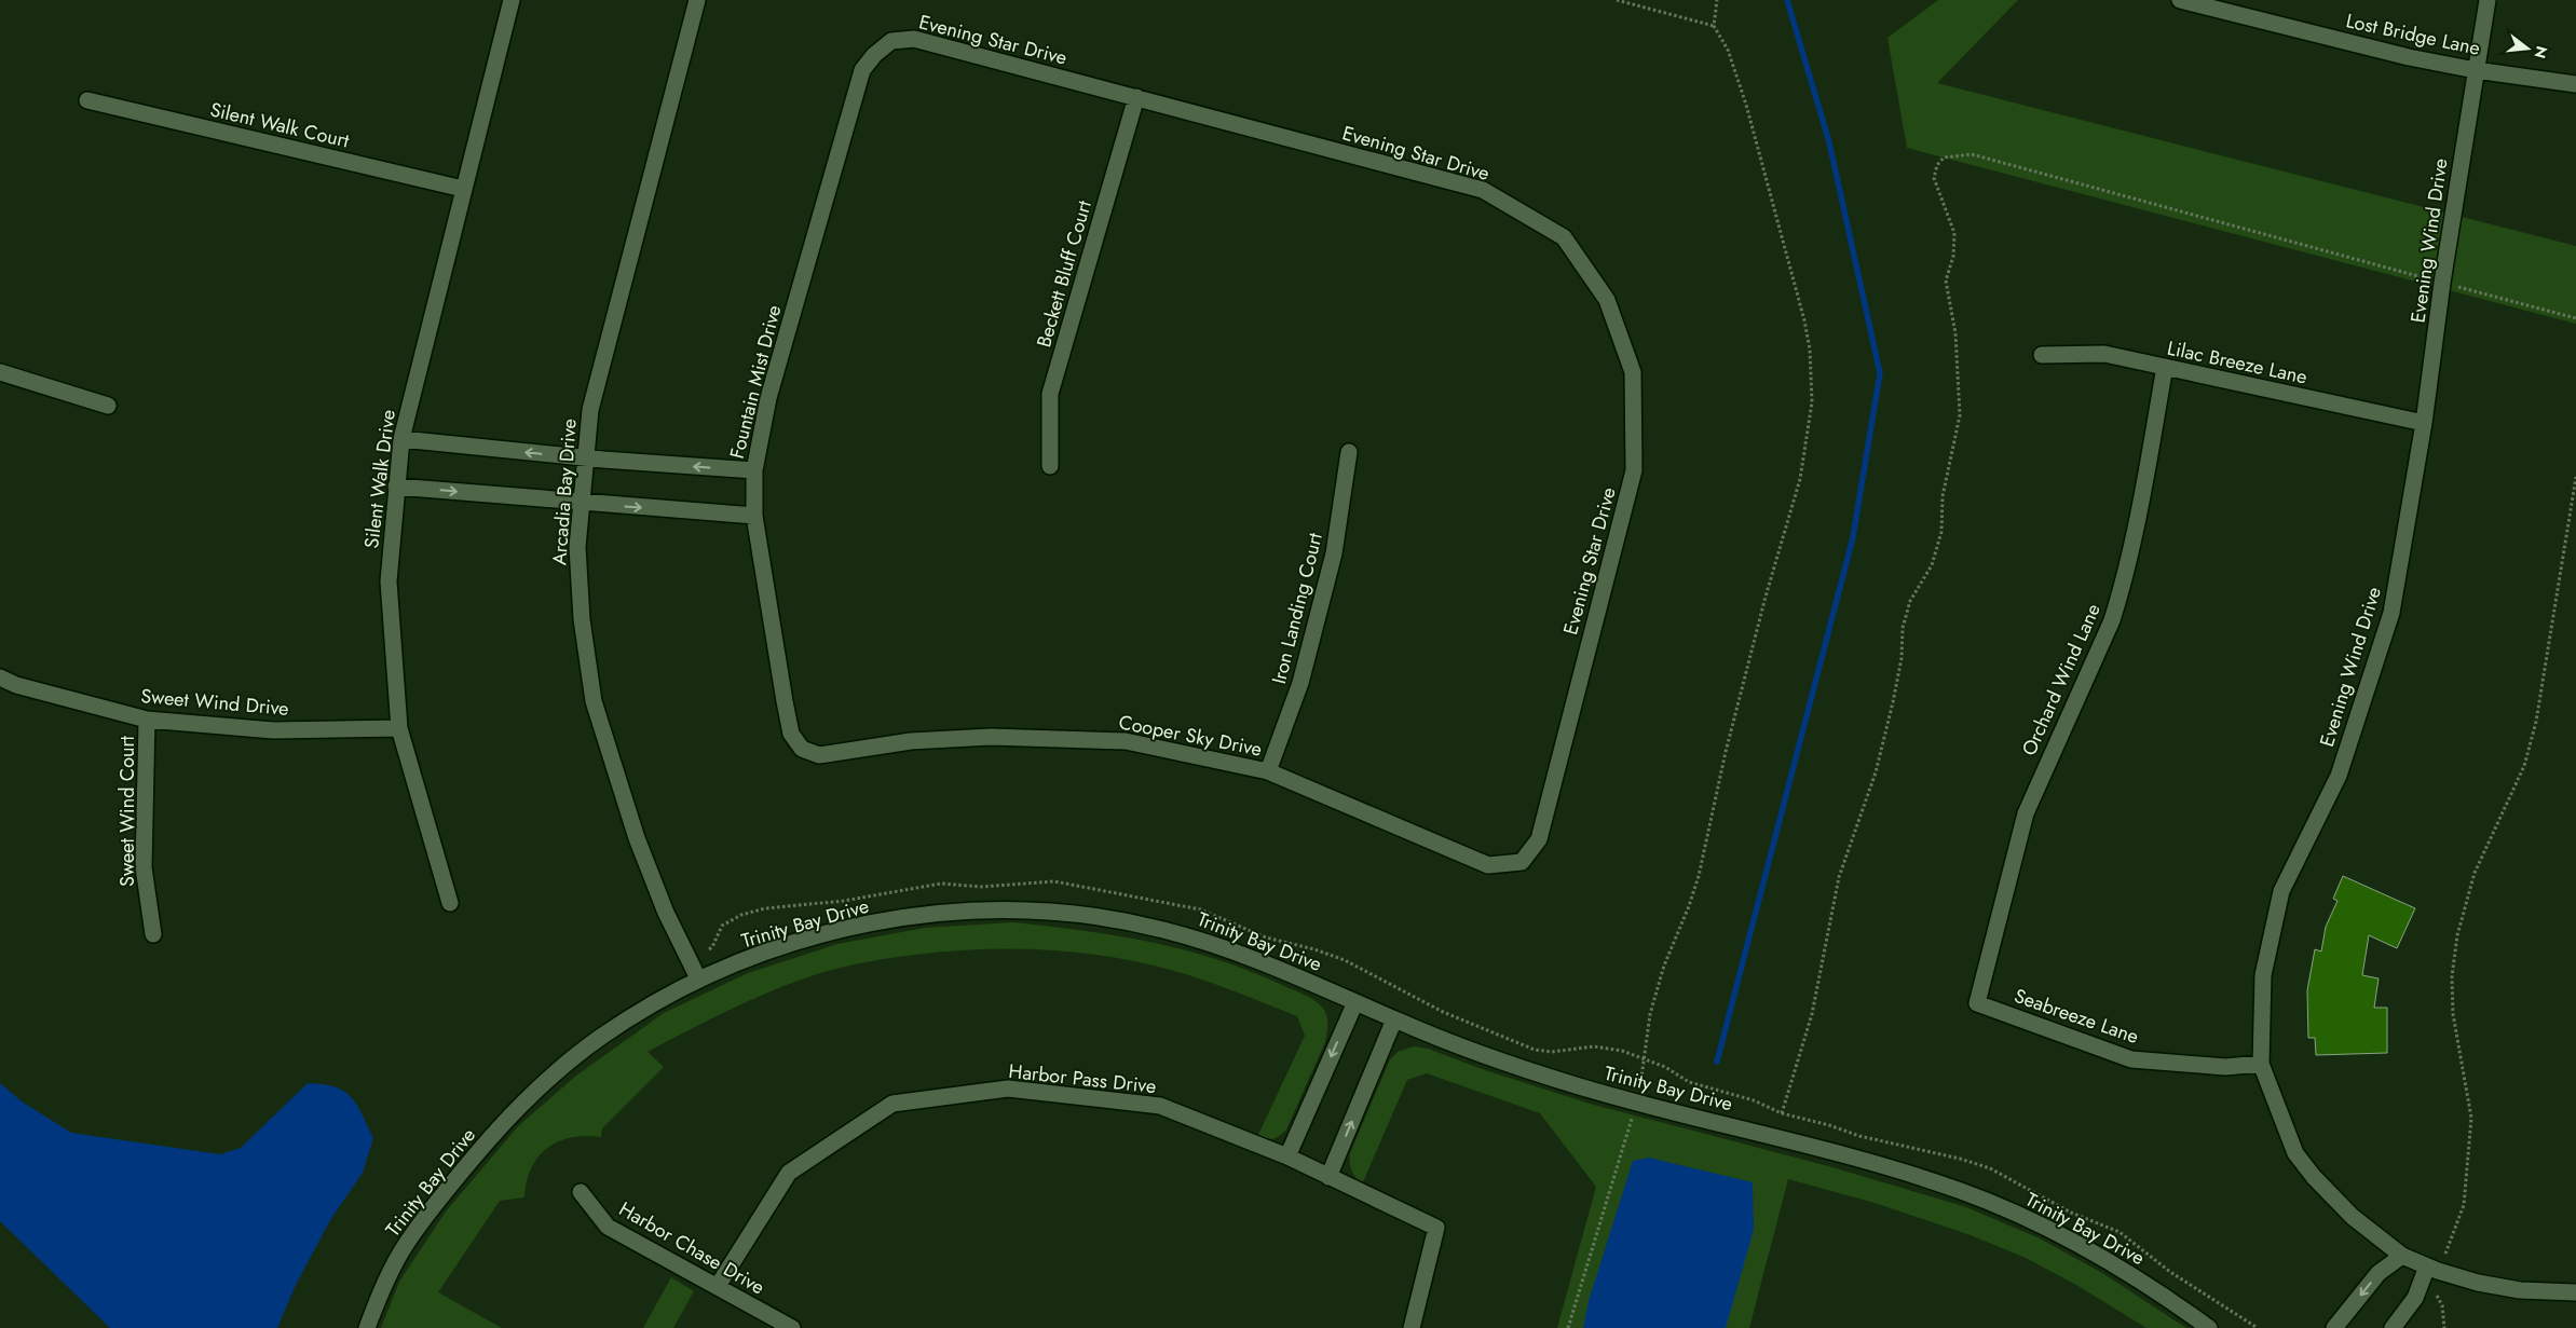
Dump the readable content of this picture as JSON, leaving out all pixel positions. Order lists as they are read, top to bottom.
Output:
{
  "streets": {
    "street": [
      "Lost Bridge Lane",
      "Evening Star Drive",
      "Silent Walk Court",
      "Evening Wind Drive",
      "Beckett Bluff Court",
      "Lilac Breeze Lane",
      "Fountain Mist Drive",
      "Silent Walk Drive",
      "Arcadia Bay Drive",
      "Iron Landing Court",
      "Orchard Wind Lane",
      "Sweet Wind Drive",
      "Cooper Sky Drive",
      "Sweet Wind Court",
      "Trinity Bay Drive",
      "Seabreeze Lane",
      "Harbor Pass Drive",
      "Harbor Chase Drive"
    ]
  },
  "crossings": [
    ["Lost Bridge Lane", "Evening Wind Drive"],
    ["Evening Star Drive", "Beckett Bluff Court"],
    ["Evening Star Drive", "Fountain Mist Drive"],
    ["Evening Star Drive", "Cooper Sky Drive"],
    ["Silent Walk Court", "Silent Walk Drive"],
    ["Evening Wind Drive", "Lilac Breeze Lane"],
    ["Evening Wind Drive", "Seabreeze Lane"],
    ["Lilac Breeze Lane", "Orchard Wind Lane"],
    ["Fountain Mist Drive", "Cooper Sky Drive"],
    ["Silent Walk Drive", "Sweet Wind Drive"],
    ["Arcadia Bay Drive", "Trinity Bay Drive"],
    ["Iron Landing Court", "Cooper Sky Drive"],
    ["Orchard Wind Lane", "Seabreeze Lane"],
    ["Sweet Wind Drive", "Sweet Wind Court"],
    ["Harbor Pass Drive", "Harbor Chase Drive"]
  ],
  "north": "right"
}
